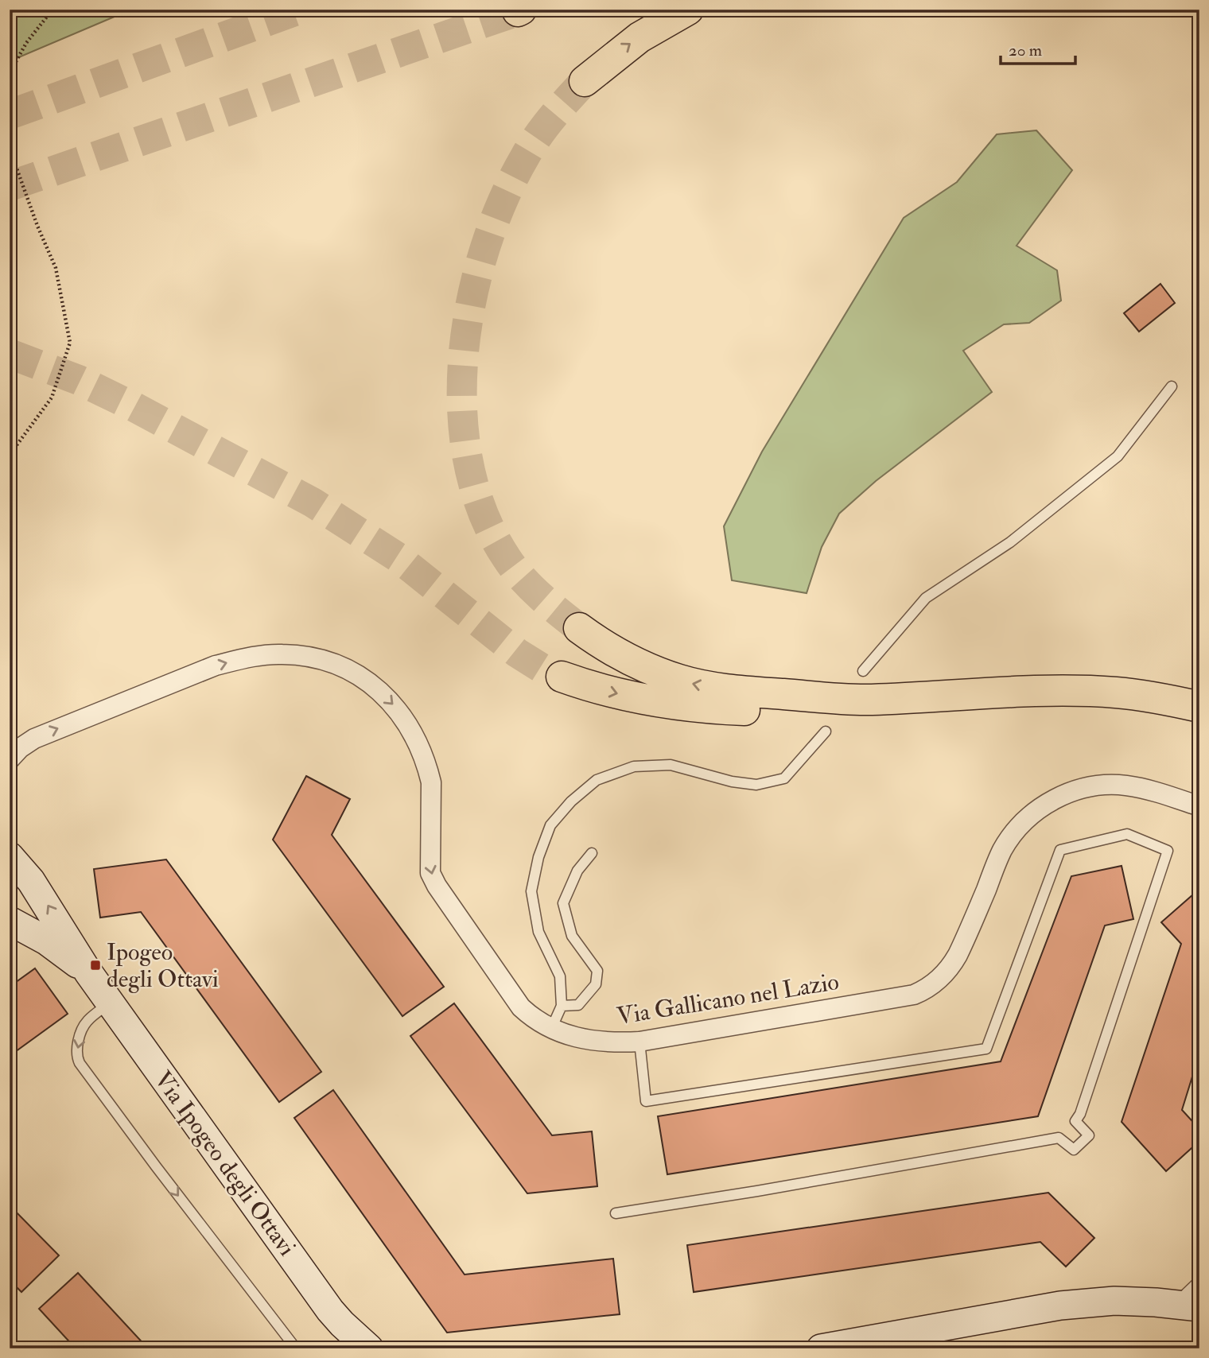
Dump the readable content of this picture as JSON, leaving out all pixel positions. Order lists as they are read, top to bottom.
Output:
{
  "streets": {
    "street": ["Via Gallicano nel Lazio", "Via Ipogeo degli Ottavi"]
  },
  "places": {
    "transit": ["Ipogeo degli Ottavi"]
  },
  "scale_bar": "20 m"
}
